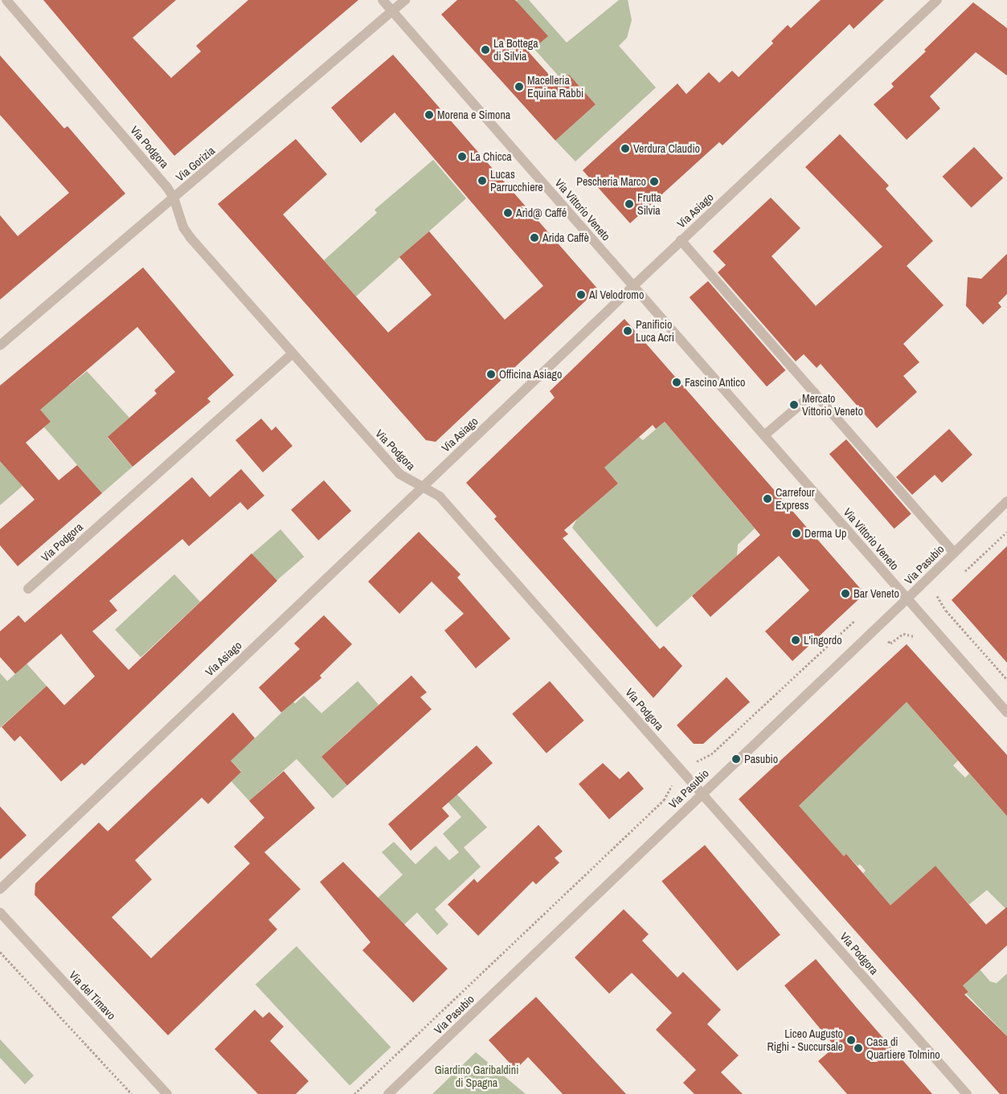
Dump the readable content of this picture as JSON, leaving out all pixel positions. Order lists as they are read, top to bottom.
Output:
{
  "streets": {
    "street": [
      "Via Podgora",
      "Via Gorizia",
      "Via Vittorio Veneto",
      "Via Asiago",
      "Via Pasubio",
      "Via del Timavo"
    ]
  },
  "crossings": [
    ["Via Podgora", "Via Gorizia"],
    ["Via Podgora", "Via Asiago"],
    ["Via Podgora", "Via Pasubio"],
    ["Via Gorizia", "Via Vittorio Veneto"],
    ["Via Vittorio Veneto", "Via Asiago"],
    ["Via Vittorio Veneto", "Via Pasubio"]
  ],
  "parks": ["Giardino Garibaldini di Spagna"],
  "places": [
    "La Bottega di Silvia",
    "Macelleria Equina Rabbi",
    "Morena e Simona",
    "Verdura Claudio",
    "La Chicca",
    "Lucas Parrucchiere",
    "Pescheria Marco",
    "Frutta Silvia",
    "Arìd@ Caffé",
    "Arida Caffè",
    "Al Velodromo",
    "Panificio Luca Acri",
    "Officina Asiago",
    "Fascino Antico",
    "Mercato Vittorio Veneto",
    "Carrefour Express",
    "Derma Up",
    "Bar Veneto",
    "L'ingordo",
    "Pasubio",
    "Liceo Augusto Righi - Succursale",
    "Casa di Quartiere Tolmino"
  ]
}
